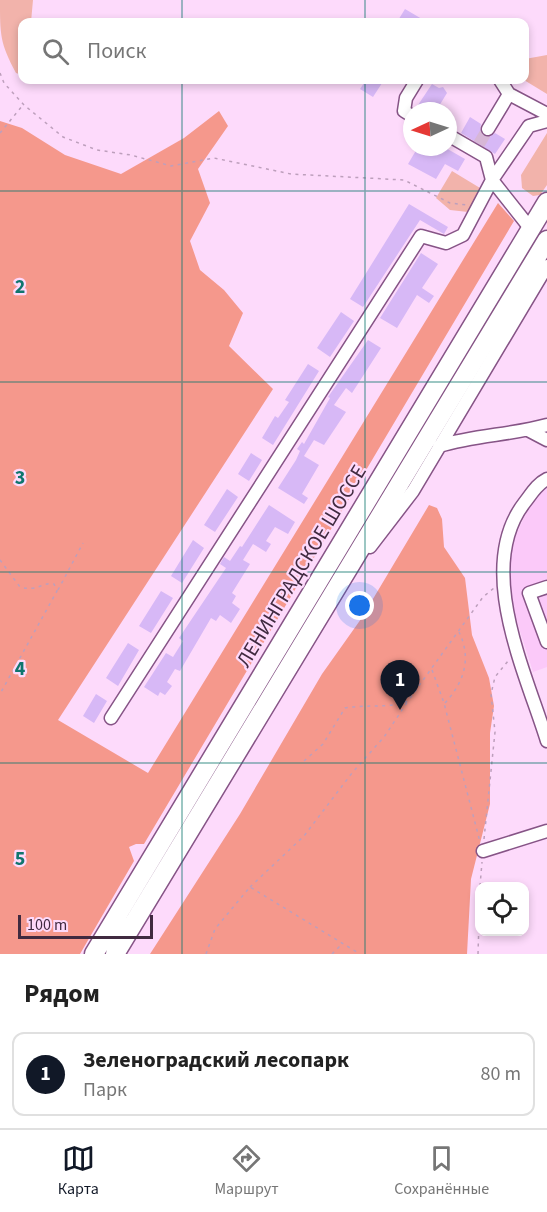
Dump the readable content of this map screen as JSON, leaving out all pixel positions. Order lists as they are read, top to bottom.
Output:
{
  "streets": {
    "highway": ["ЛЕНИНГРАДСКОЕ ШОССЕ"]
  },
  "scale_bar": "100 m",
  "north": "left",
  "page": {
    "search": "Поиск",
    "pins": "1",
    "scale": "100 m",
    "heading": "Рядом",
    "list": [
      {
        "mark": "1",
        "name": "Зеленоградский лесопарк",
        "note": "Парк",
        "value": "80 m"
      }
    ],
    "nav": ["Карта", "Маршрут", "Сохранённые"]
  },
  "grid": {
    "rows": [
      "2",
      "3",
      "4",
      "5"
    ]
  }
}
